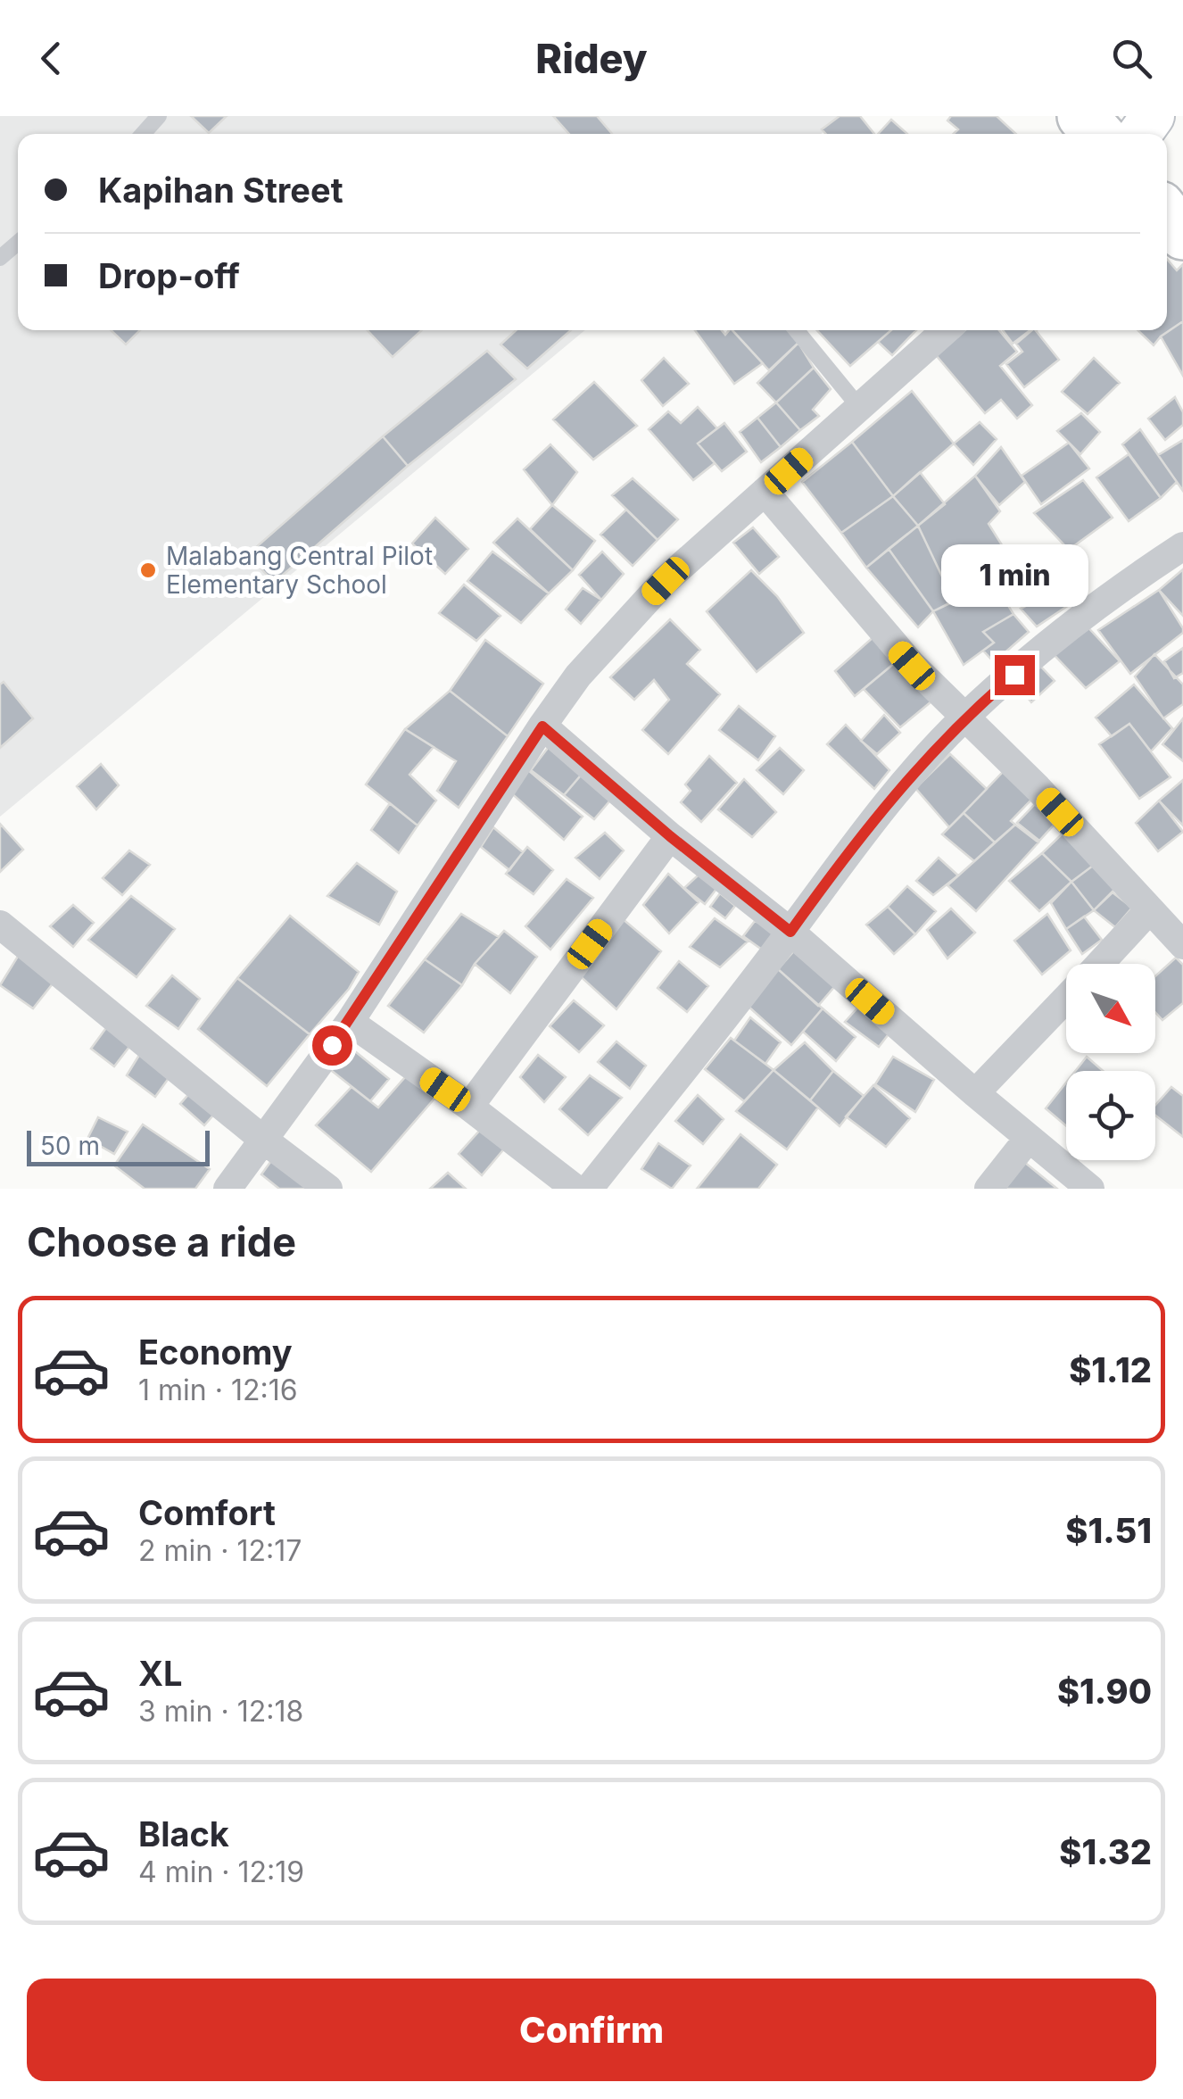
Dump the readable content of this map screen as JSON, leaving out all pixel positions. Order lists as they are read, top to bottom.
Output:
{
  "places": ["Malabang Central Pilot Elementary School"],
  "scale_bar": "50 m",
  "north": "bottom right",
  "page": {
    "header": "Ridey",
    "banner": ["Kapihan Street", "Drop-off"],
    "bubble": "1 min",
    "scale": "50 m",
    "heading": "Choose a ride",
    "list": [
      {
        "name": "Economy",
        "note": "1 min · 12:16",
        "value": "$1.12"
      },
      {
        "name": "Comfort",
        "note": "2 min · 12:17",
        "value": "$1.51"
      },
      {
        "name": "XL",
        "note": "3 min · 12:18",
        "value": "$1.90"
      },
      {
        "name": "Black",
        "note": "4 min · 12:19",
        "value": "$1.32"
      }
    ],
    "buttons": "Confirm"
  }
}
